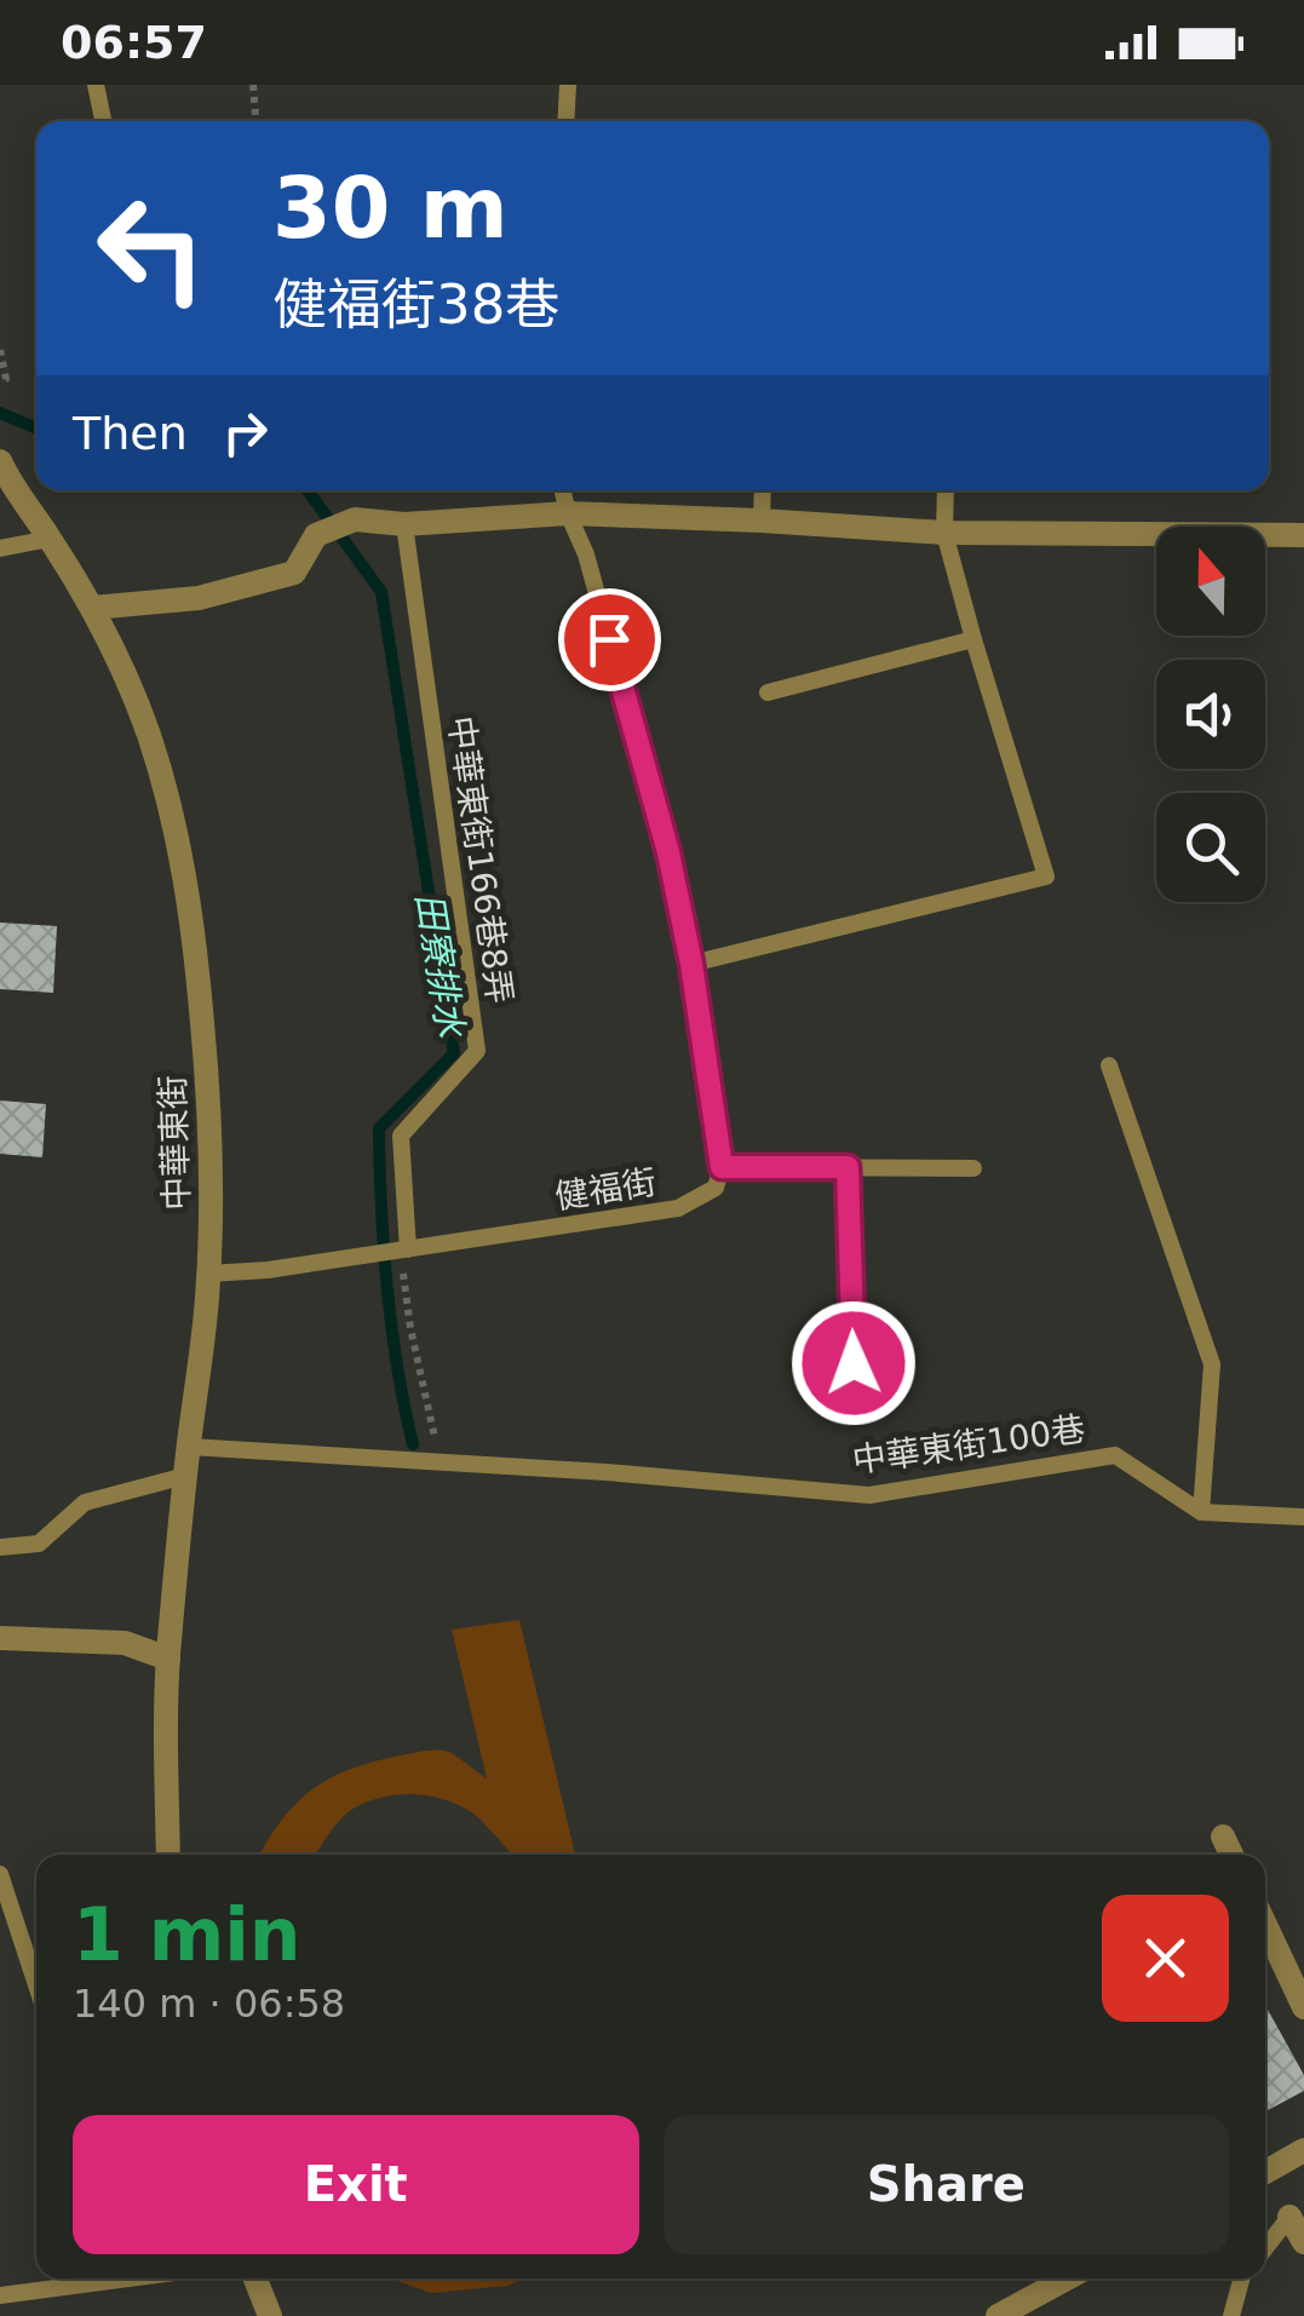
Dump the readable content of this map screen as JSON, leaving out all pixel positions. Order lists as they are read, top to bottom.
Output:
{
  "streets": {
    "street": ["中華東街"],
    "lane": ["中華東街166巷8弄", "健福街", "中華東街100巷"]
  },
  "crossings": [
    ["中華東街166巷8弄", "健福街"],
    ["中華東街", "健福街"],
    ["中華東街", "中華東街100巷"]
  ],
  "water": ["田寮排水"],
  "north": "top",
  "page": {
    "status": "06:57",
    "turn": ["30 m", "健福街38巷"],
    "then": "Then",
    "heading": ["1 min", "140 m · 06:58"],
    "buttons": ["Exit", "Share"]
  }
}
